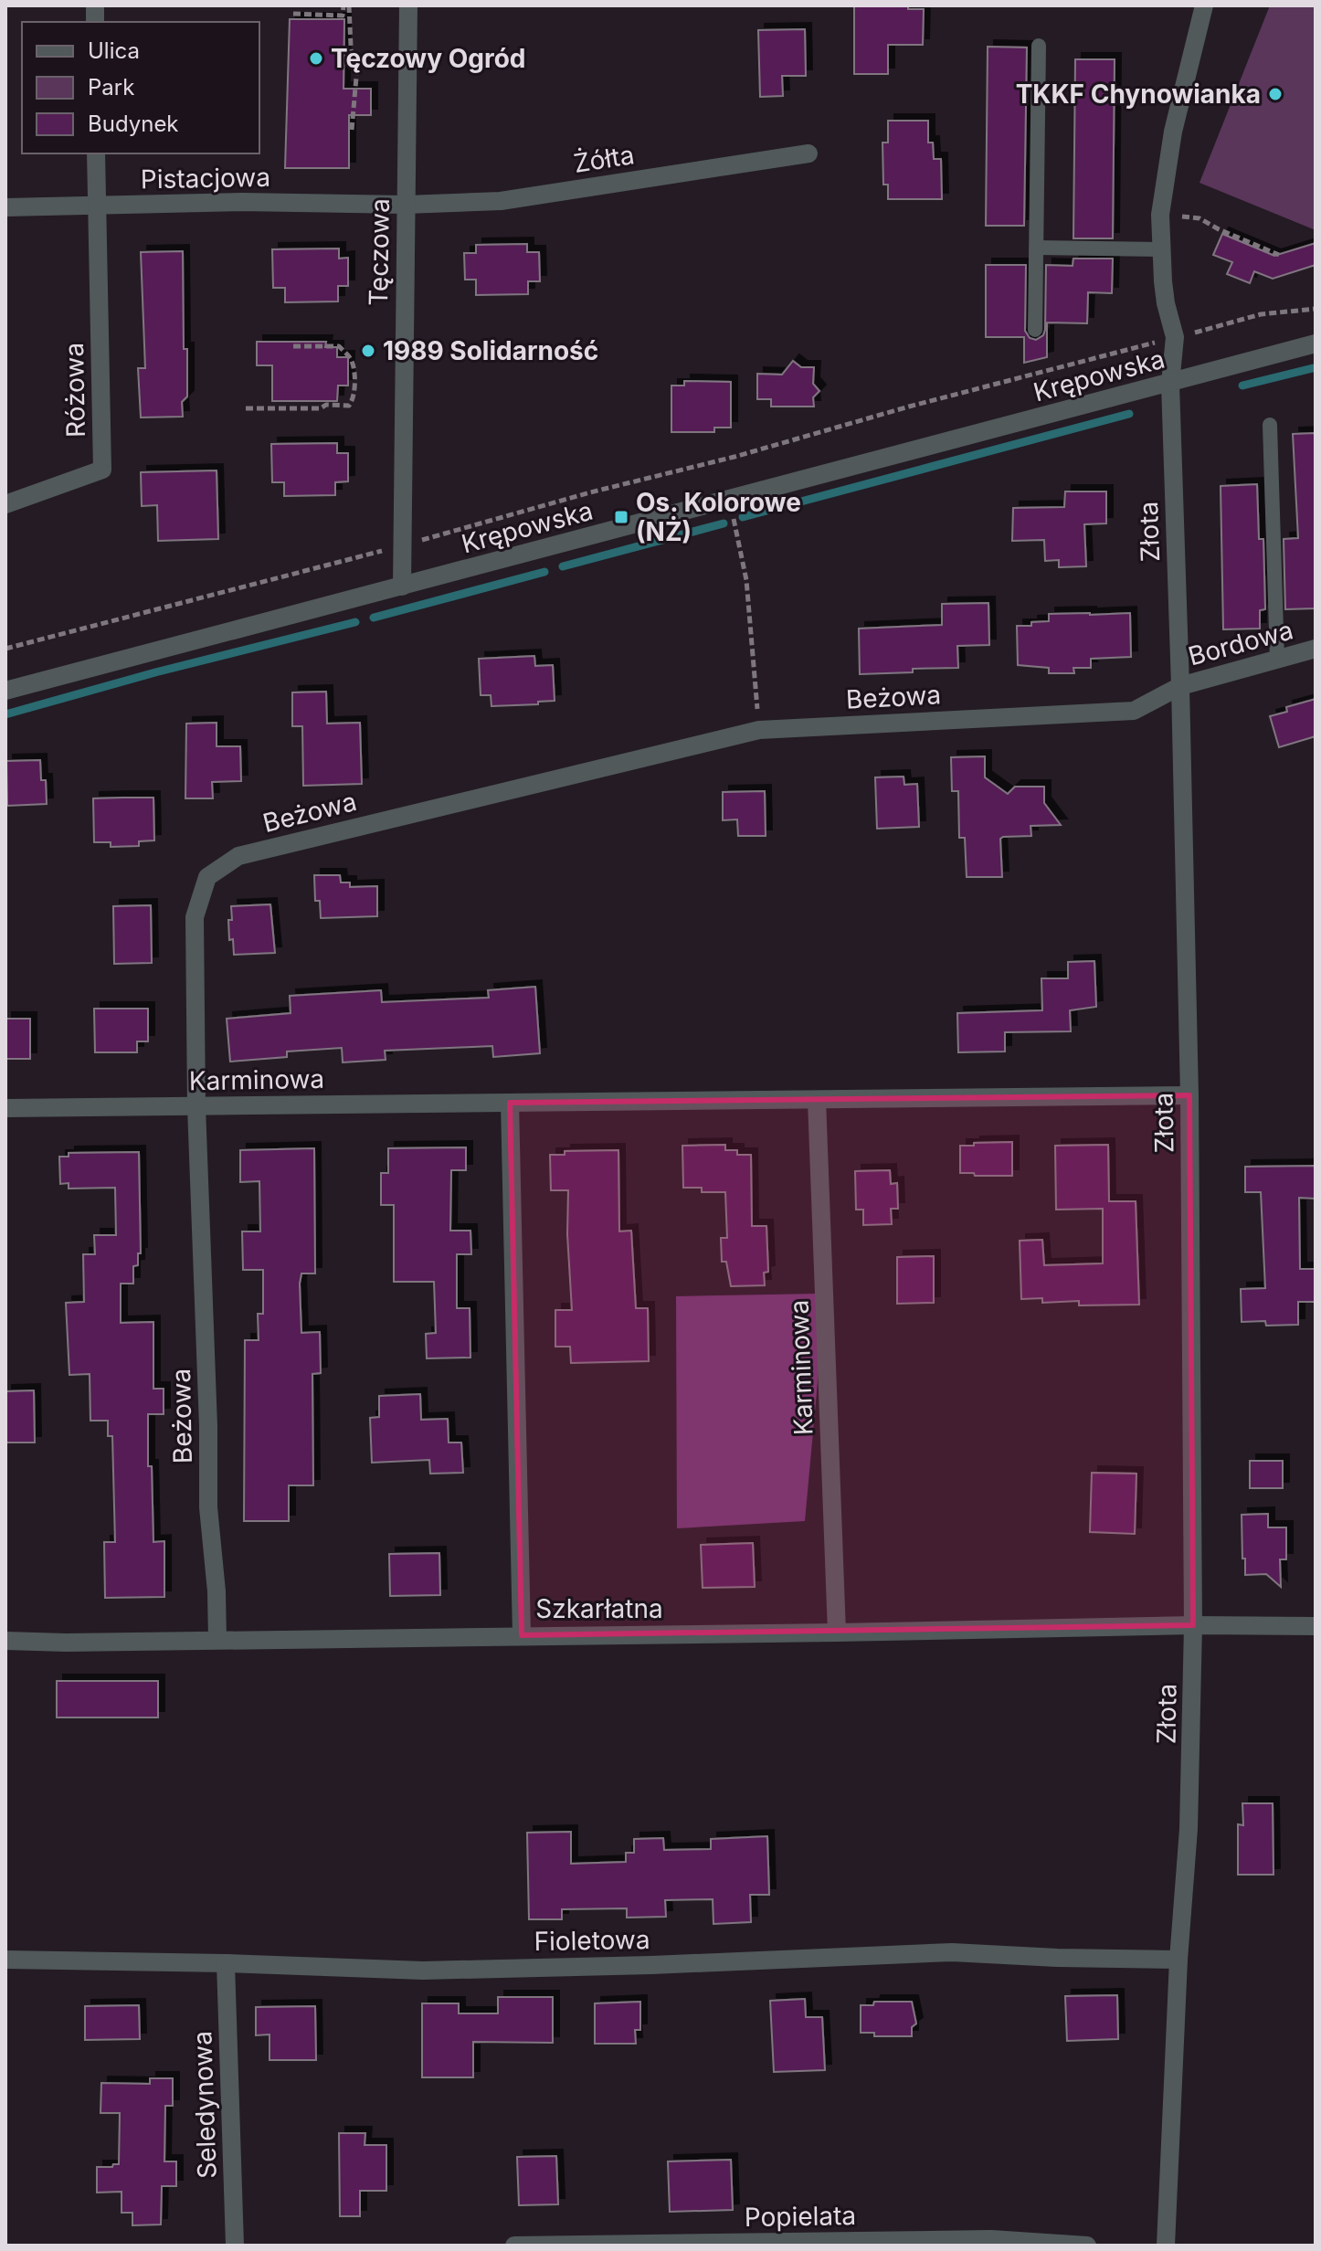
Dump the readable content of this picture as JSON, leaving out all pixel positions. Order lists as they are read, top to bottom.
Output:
{
  "streets": {
    "street": [
      "Żółta",
      "Pistacjowa",
      "Tęczowa",
      "Krępowska",
      "Różowa",
      "Złota",
      "Bordowa",
      "Beżowa",
      "Karminowa",
      "Szkarłatna",
      "Fioletowa",
      "Seledynowa",
      "Popielata"
    ]
  },
  "crossings": [
    ["Żółta", "Pistacjowa"],
    ["Żółta", "Tęczowa"],
    ["Pistacjowa", "Tęczowa"],
    ["Pistacjowa", "Różowa"],
    ["Tęczowa", "Krępowska"],
    ["Krępowska", "Złota"],
    ["Złota", "Bordowa"],
    ["Złota", "Beżowa"],
    ["Złota", "Karminowa"],
    ["Złota", "Szkarłatna"],
    ["Złota", "Fioletowa"],
    ["Bordowa", "Beżowa"],
    ["Beżowa", "Karminowa"],
    ["Beżowa", "Szkarłatna"],
    ["Karminowa", "Szkarłatna"],
    ["Fioletowa", "Seledynowa"]
  ],
  "places": {
    "other": ["Tęczowy Ogród", "TKKF Chynowianka", "1989 Solidarność"],
    "transit": ["Os. Kolorowe (NŻ)"]
  },
  "legend": ["Ulica", "Park", "Budynek"]
}
